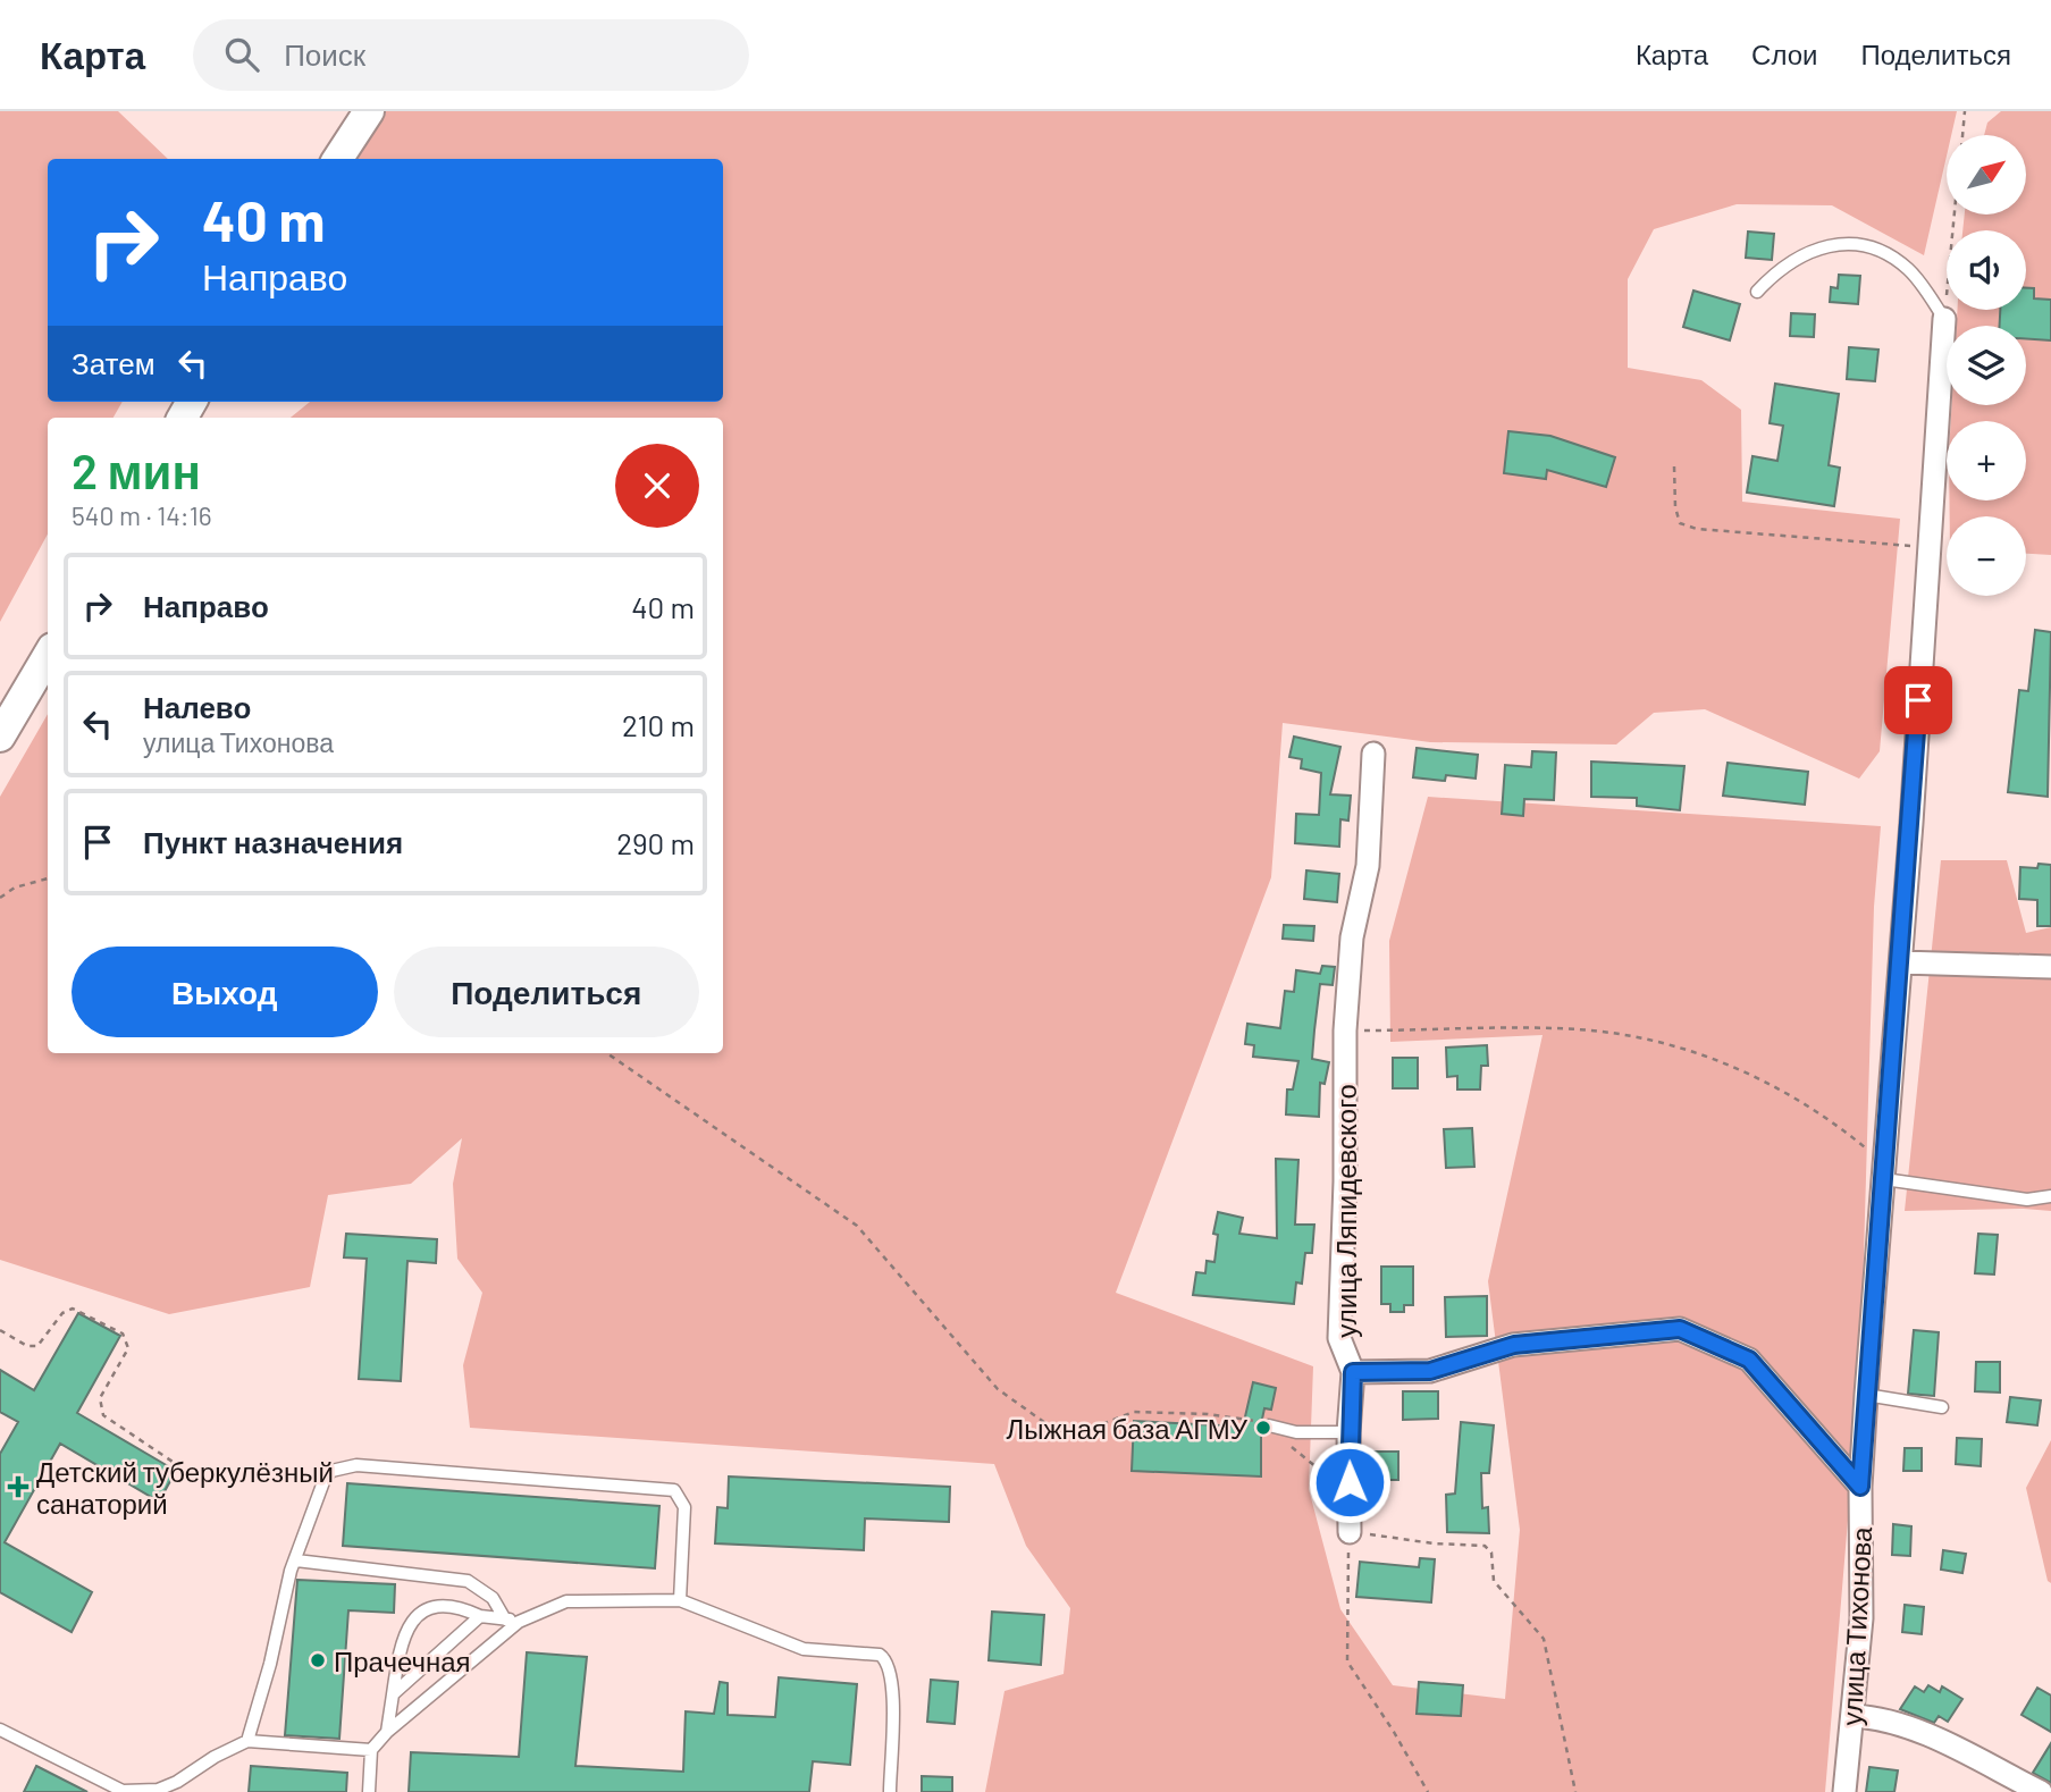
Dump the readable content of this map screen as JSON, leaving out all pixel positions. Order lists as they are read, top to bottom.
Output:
{
  "streets": {
    "street": ["улица Ляпидевского", "улица Тихонова"]
  },
  "places": {
    "other": ["Лыжная база АГМУ", "Прачечная"],
    "health": ["Детский туберкулёзный санаторий"]
  },
  "north": "top right",
  "page": {
    "header": "Карта",
    "search": "Поиск",
    "nav": ["Карта", "Слои", "Поделиться"],
    "map_buttons": ["+", "−"],
    "turn": ["40 m", "Направо"],
    "then": "Затем",
    "heading": ["2 мин", "540 m · 14:16"],
    "list": [
      {
        "name": "Направо",
        "value": "40 m"
      },
      {
        "name": "Налево",
        "note": "улица Тихонова",
        "value": "210 m"
      },
      {
        "name": "Пункт назначения",
        "value": "290 m"
      }
    ],
    "buttons": ["Выход", "Поделиться"]
  }
}
